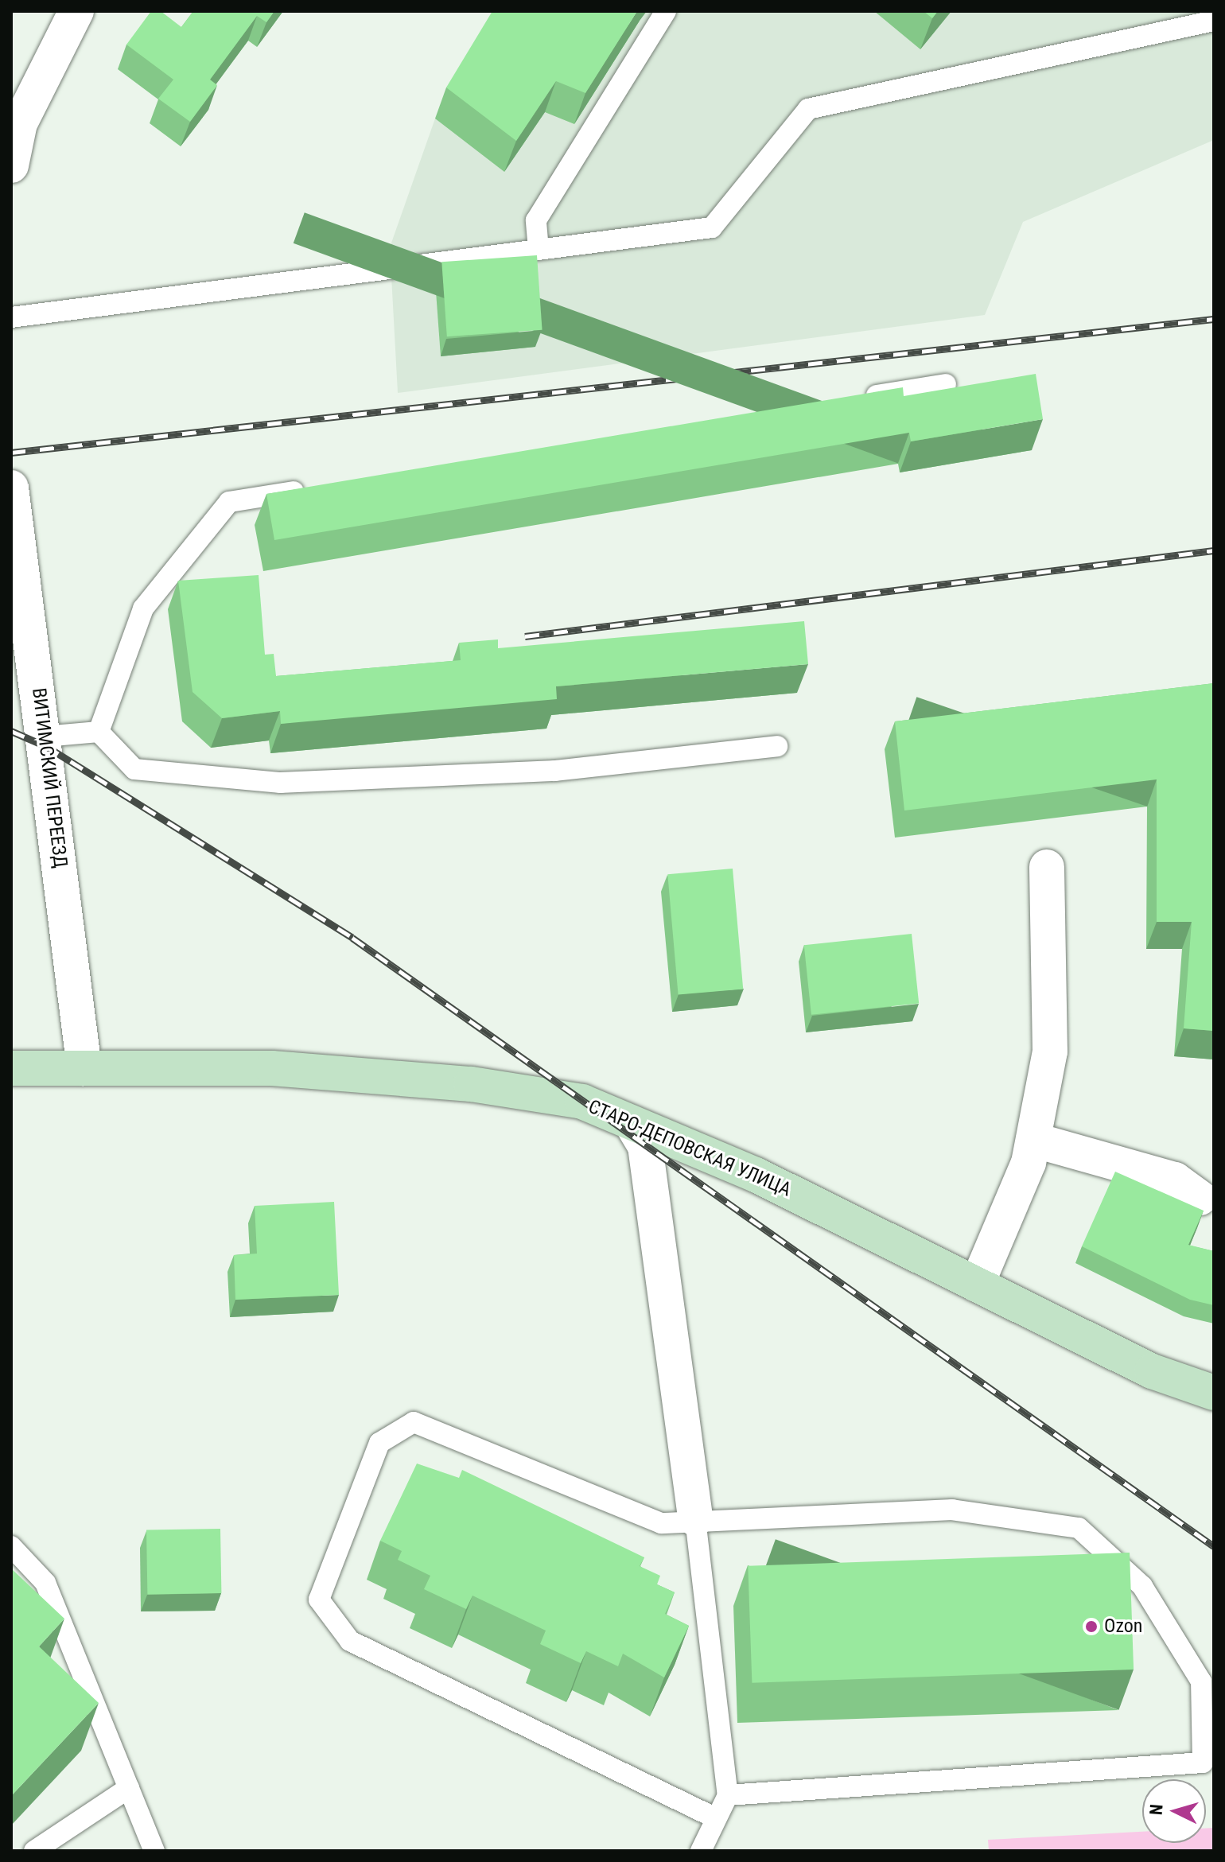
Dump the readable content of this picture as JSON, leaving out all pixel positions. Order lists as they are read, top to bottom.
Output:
{
  "streets": {
    "main road": ["СТАРО-ДЕПОВСКАЯ УЛИЦА"],
    "street": ["ВИТИМСКИЙ ПЕРЕЕЗД"]
  },
  "crossings": [
    ["ВИТИМСКИЙ ПЕРЕЕЗД", "СТАРО-ДЕПОВСКАЯ УЛИЦА"]
  ],
  "places": ["Ozon"],
  "north": "left"
}
